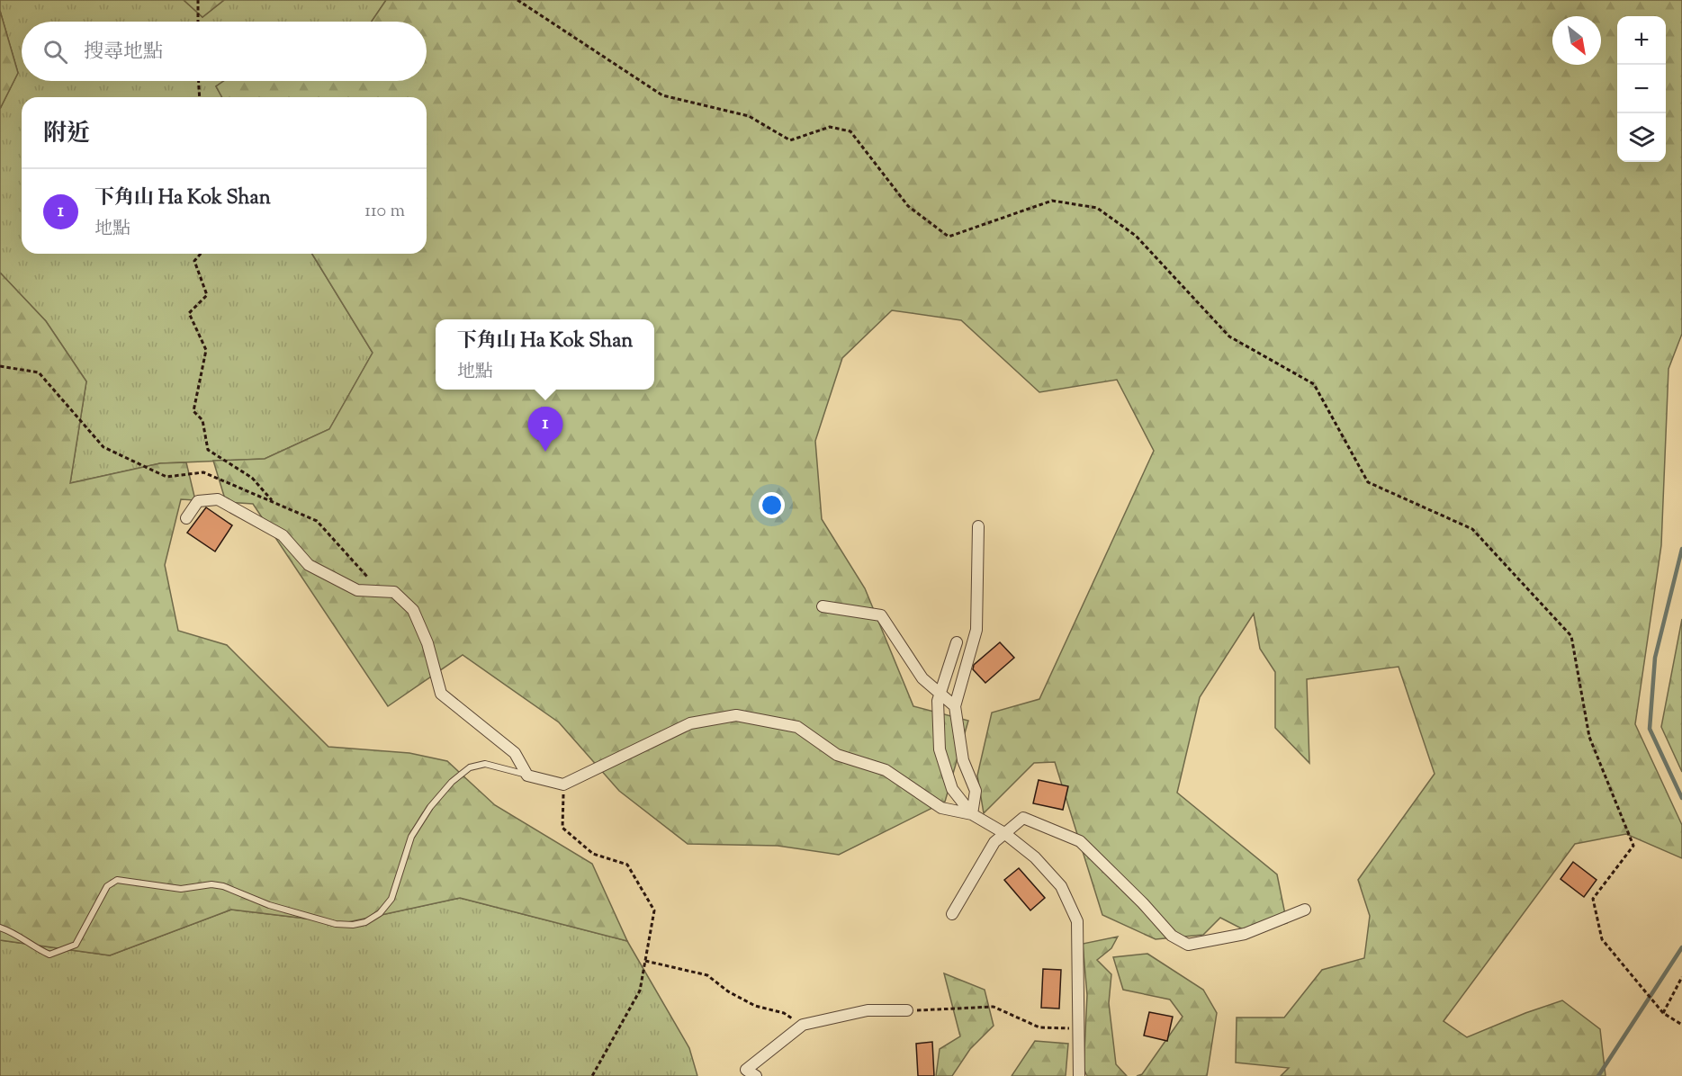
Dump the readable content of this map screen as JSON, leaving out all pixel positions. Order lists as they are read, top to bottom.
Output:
{
  "north": "bottom right",
  "page": {
    "map_buttons": ["+", "−"],
    "search": "搜尋地點",
    "heading": "附近",
    "list": [
      {
        "mark": "1",
        "name": "下角山 Ha Kok Shan",
        "note": "地點",
        "value": "110 m"
      }
    ],
    "popup": ["下角山 Ha Kok Shan", "地點"],
    "pins": "1"
  }
}
